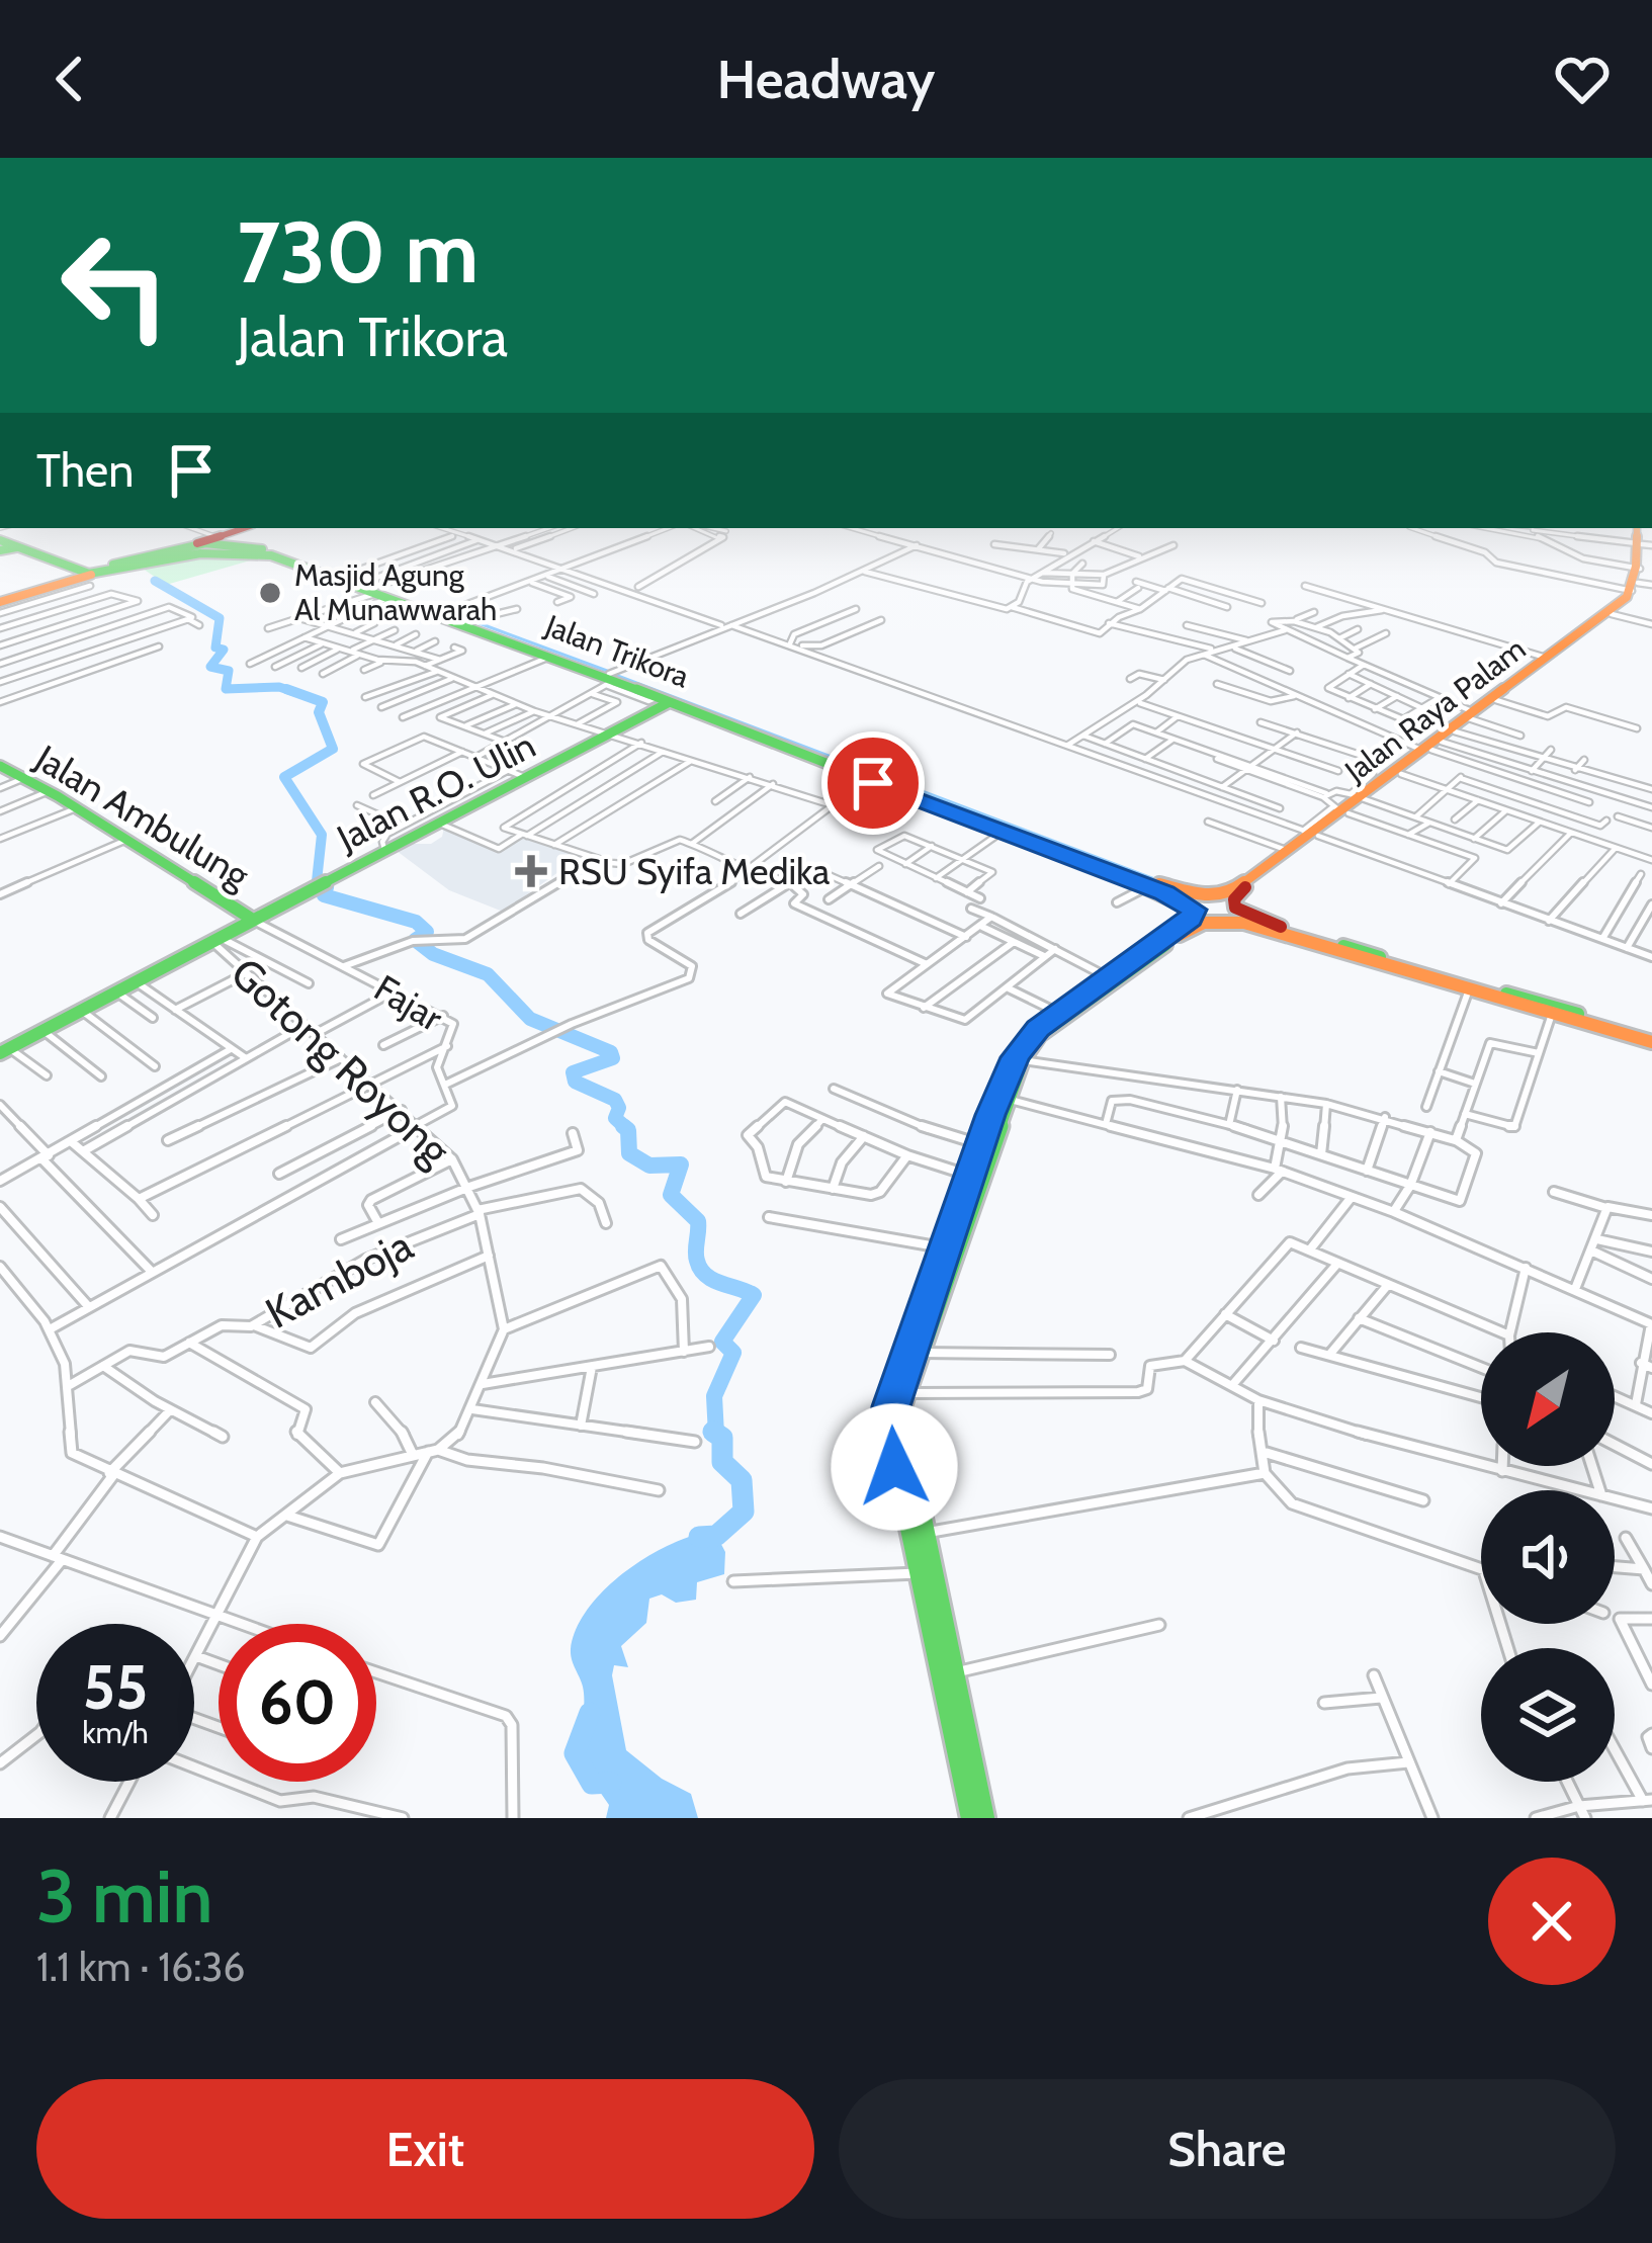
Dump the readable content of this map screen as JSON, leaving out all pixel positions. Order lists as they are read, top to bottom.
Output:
{
  "streets": {
    "main road": [
      "Jalan Trikora",
      "Jalan Raya Palam",
      "Jalan R.O. Ulin",
      "Jalan Ambulung"
    ],
    "street": ["Fajar", "Gotong Royong", "Kamboja"]
  },
  "crossings": [
    ["Jalan Trikora", "Jalan Raya Palam"],
    ["Jalan Trikora", "Jalan R.O. Ulin"],
    ["Jalan R.O. Ulin", "Jalan Ambulung"],
    ["Jalan R.O. Ulin", "Fajar"],
    ["Jalan R.O. Ulin", "Gotong Royong"],
    ["Jalan Ambulung", "Fajar"],
    ["Fajar", "Gotong Royong"],
    ["Gotong Royong", "Kamboja"]
  ],
  "places": {
    "other": ["Masjid Agung Al Munawwarah"],
    "health": ["RSU Syifa Medika"]
  },
  "north": "bottom left",
  "page": {
    "header": "Headway",
    "turn": ["730 m", "Jalan Trikora"],
    "then": "Then",
    "speed": "55 km/h",
    "limit": "60",
    "heading": ["3 min", "1.1 km · 16:36"],
    "buttons": ["Exit", "Share"]
  }
}
